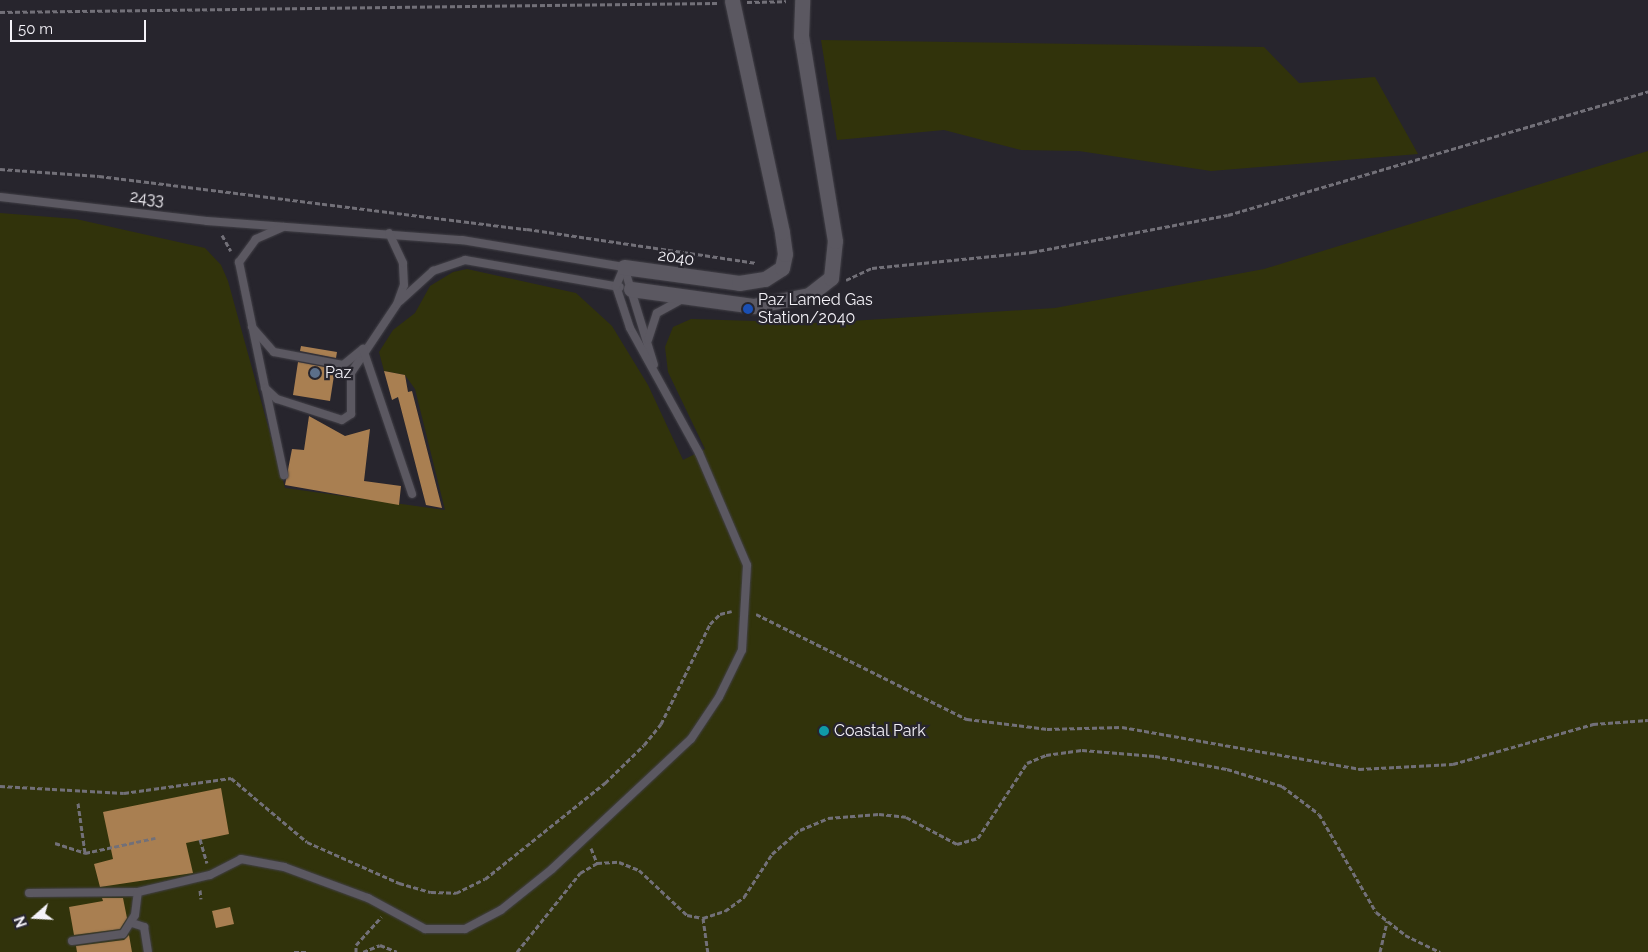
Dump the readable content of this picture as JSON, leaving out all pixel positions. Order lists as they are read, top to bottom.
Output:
{
  "streets": {
    "street": ["2040"],
    "lane": ["2433"]
  },
  "crossings": [
    ["2433", "2040"]
  ],
  "places": ["Paz Lamed Gas Station/2040", "Paz", "Coastal Park"],
  "scale_bar": "50 m",
  "north": "left"
}
